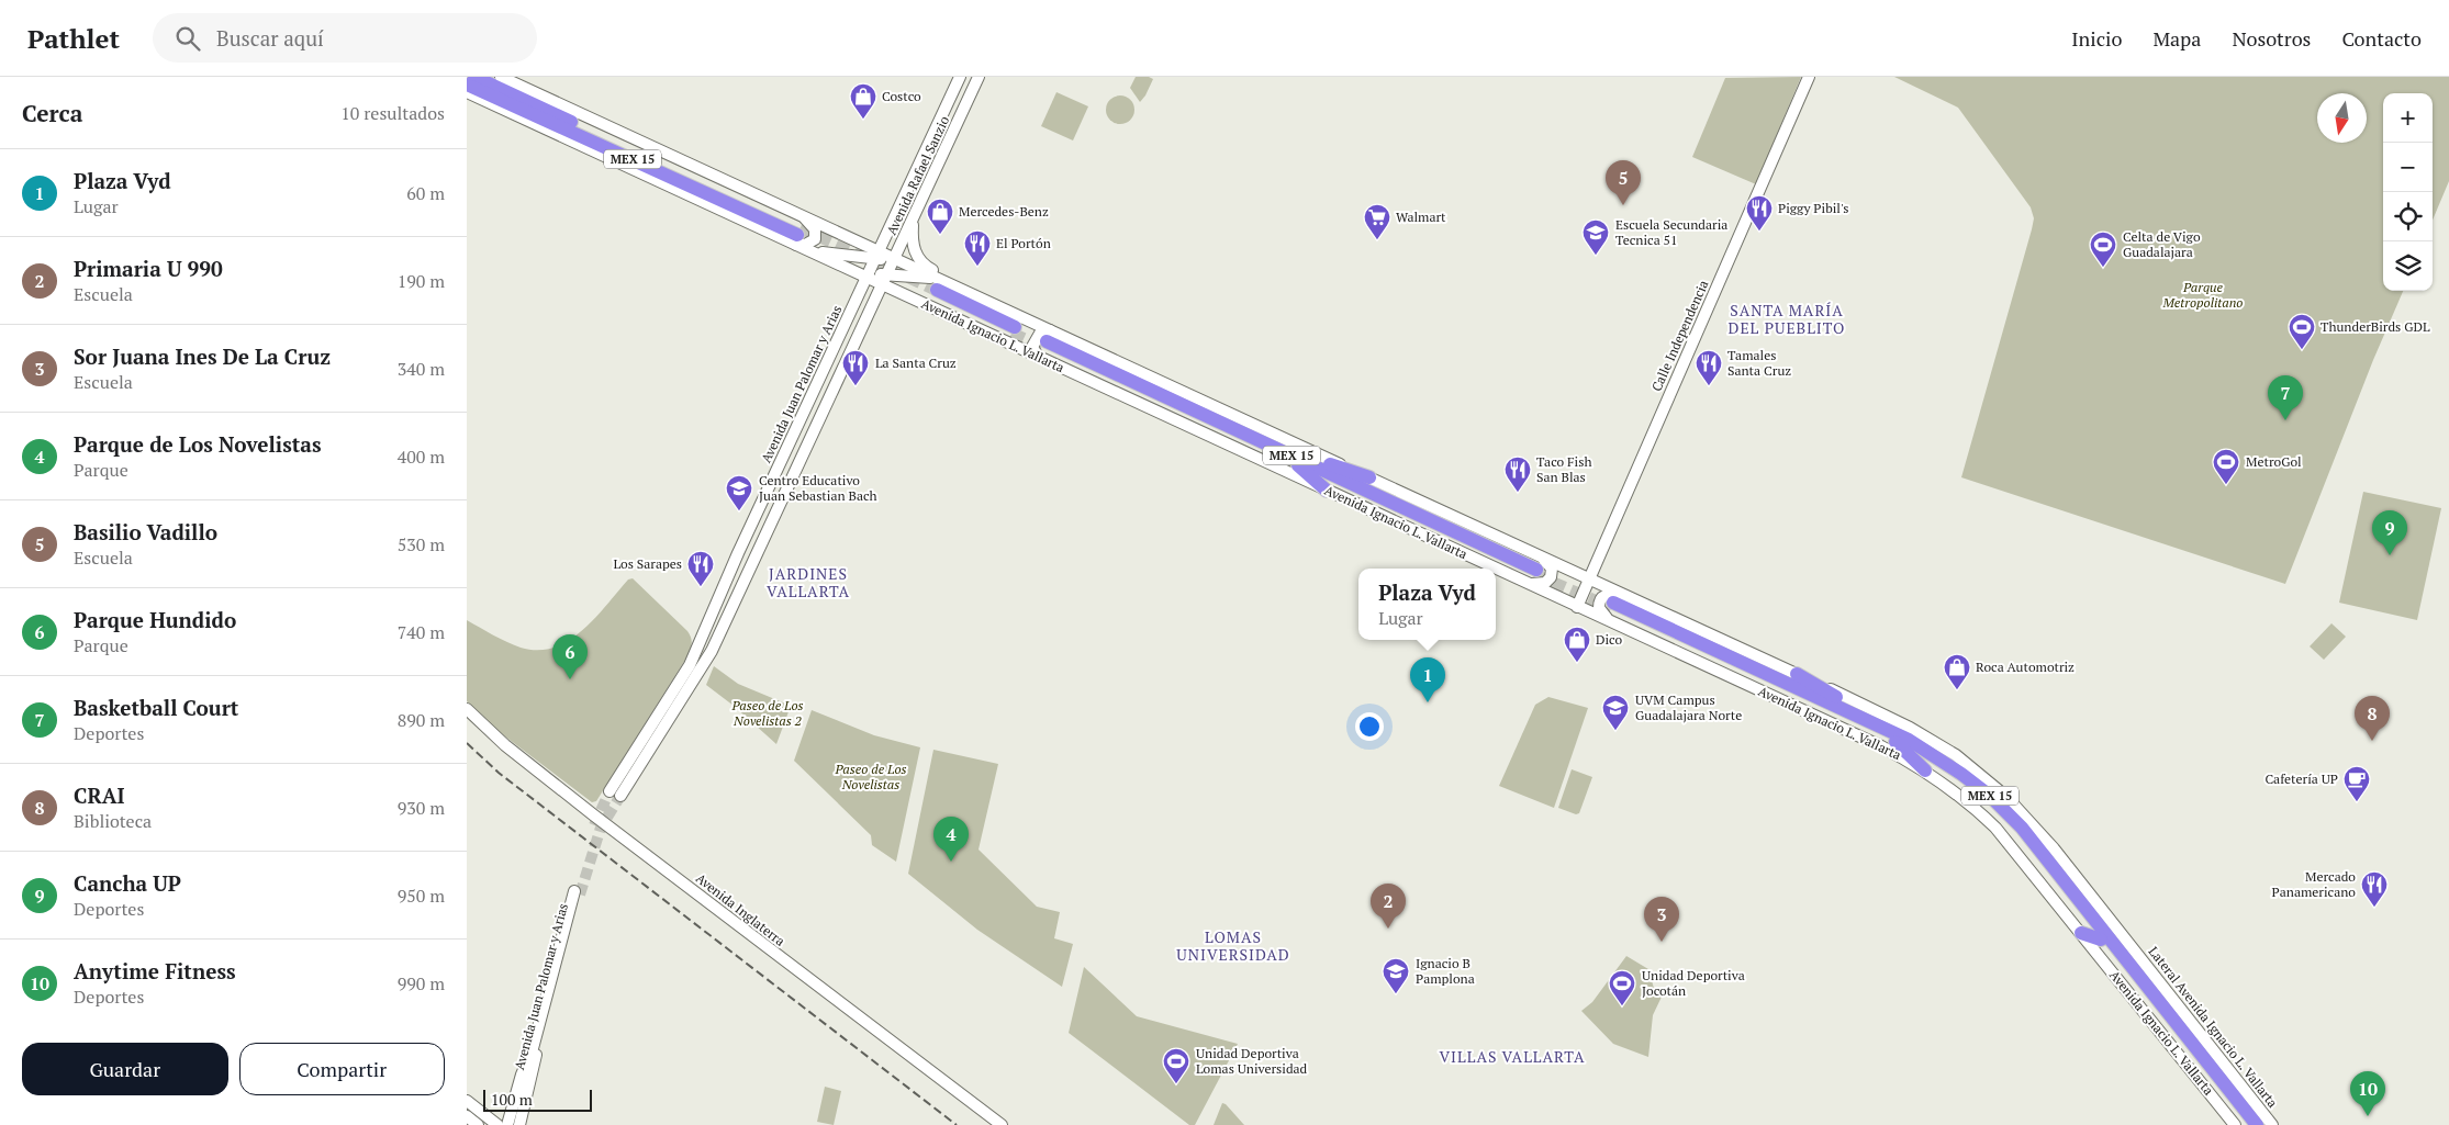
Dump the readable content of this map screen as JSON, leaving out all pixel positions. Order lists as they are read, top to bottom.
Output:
{
  "streets": {
    "highway": ["MEX 15", "Avenida Ignacio L. Vallarta"],
    "street": [
      "Avenida Rafael Sanzio",
      "Calle Independencia",
      "Avenida Juan Palomar y Arias",
      "Avenida Inglaterra",
      "Lateral Avenida Ignacio L. Vallarta"
    ]
  },
  "crossings": [
    ["Avenida Rafael Sanzio", "Avenida Ignacio L. Vallarta"],
    ["Avenida Rafael Sanzio", "Avenida Juan Palomar y Arias"],
    ["Avenida Ignacio L. Vallarta", "Calle Independencia"],
    ["Avenida Ignacio L. Vallarta", "Avenida Juan Palomar y Arias"],
    ["Avenida Ignacio L. Vallarta", "Lateral Avenida Ignacio L. Vallarta"]
  ],
  "districts": [
    "SANTA MARÍA DEL PUEBLITO",
    "JARDINES VALLARTA",
    "LOMAS UNIVERSIDAD",
    "VILLAS VALLARTA"
  ],
  "parks": ["Parque Metropolitano", "Paseo de Los Novelistas 2", "Paseo de Los Novelistas"],
  "places": {
    "shop": [
      "Costco",
      "Mercedes-Benz",
      "Dico",
      "Roca Automotriz"
    ],
    "restaurant": [
      "Piggy Pibil's",
      "El Portón",
      "La Santa Cruz",
      "Tamales Santa Cruz",
      "Taco Fish San Blas",
      "Los Sarapes",
      "Mercado Panamericano"
    ],
    "supermarket": ["Walmart"],
    "school or university": [
      "Escuela Secundaria Tecnica 51",
      "Centro Educativo Juan Sebastian Bach",
      "UVM Campus Guadalajara Norte",
      "Ignacio B Pamplona"
    ],
    "sports": [
      "Celta de Vigo Guadalajara",
      "ThunderBirds GDL",
      "MetroGol",
      "Unidad Deportiva Jocotán",
      "Unidad Deportiva Lomas Universidad"
    ],
    "cafe": ["Cafetería UP"]
  },
  "scale_bar": "100 m",
  "north": "bottom",
  "page": {
    "header": "Pathlet",
    "search": "Buscar aquí",
    "nav": [
      "Inicio",
      "Mapa",
      "Nosotros",
      "Contacto"
    ],
    "heading": ["Cerca", "10 resultados"],
    "map_buttons": ["+", "−"],
    "list": [
      {
        "mark": "1",
        "name": "Plaza Vyd",
        "note": "Lugar",
        "value": "60 m"
      },
      {
        "mark": "2",
        "name": "Primaria U 990",
        "note": "Escuela",
        "value": "190 m"
      },
      {
        "mark": "3",
        "name": "Sor Juana Ines De La Cruz",
        "note": "Escuela",
        "value": "340 m"
      },
      {
        "mark": "4",
        "name": "Parque de Los Novelistas",
        "note": "Parque",
        "value": "400 m"
      },
      {
        "mark": "5",
        "name": "Basilio Vadillo",
        "note": "Escuela",
        "value": "530 m"
      },
      {
        "mark": "6",
        "name": "Parque Hundido",
        "note": "Parque",
        "value": "740 m"
      },
      {
        "mark": "7",
        "name": "Basketball Court",
        "note": "Deportes",
        "value": "890 m"
      },
      {
        "mark": "8",
        "name": "CRAI",
        "note": "Biblioteca",
        "value": "930 m"
      },
      {
        "mark": "9",
        "name": "Cancha UP",
        "note": "Deportes",
        "value": "950 m"
      },
      {
        "mark": "10",
        "name": "Anytime Fitness",
        "note": "Deportes",
        "value": "990 m"
      }
    ],
    "pins": [
      "5",
      "7",
      "9",
      "6",
      "1",
      "8",
      "4",
      "2",
      "3",
      "10"
    ],
    "popup": ["Plaza Vyd", "Lugar"],
    "buttons": ["Guardar", "Compartir"],
    "scale": "100 m"
  }
}
